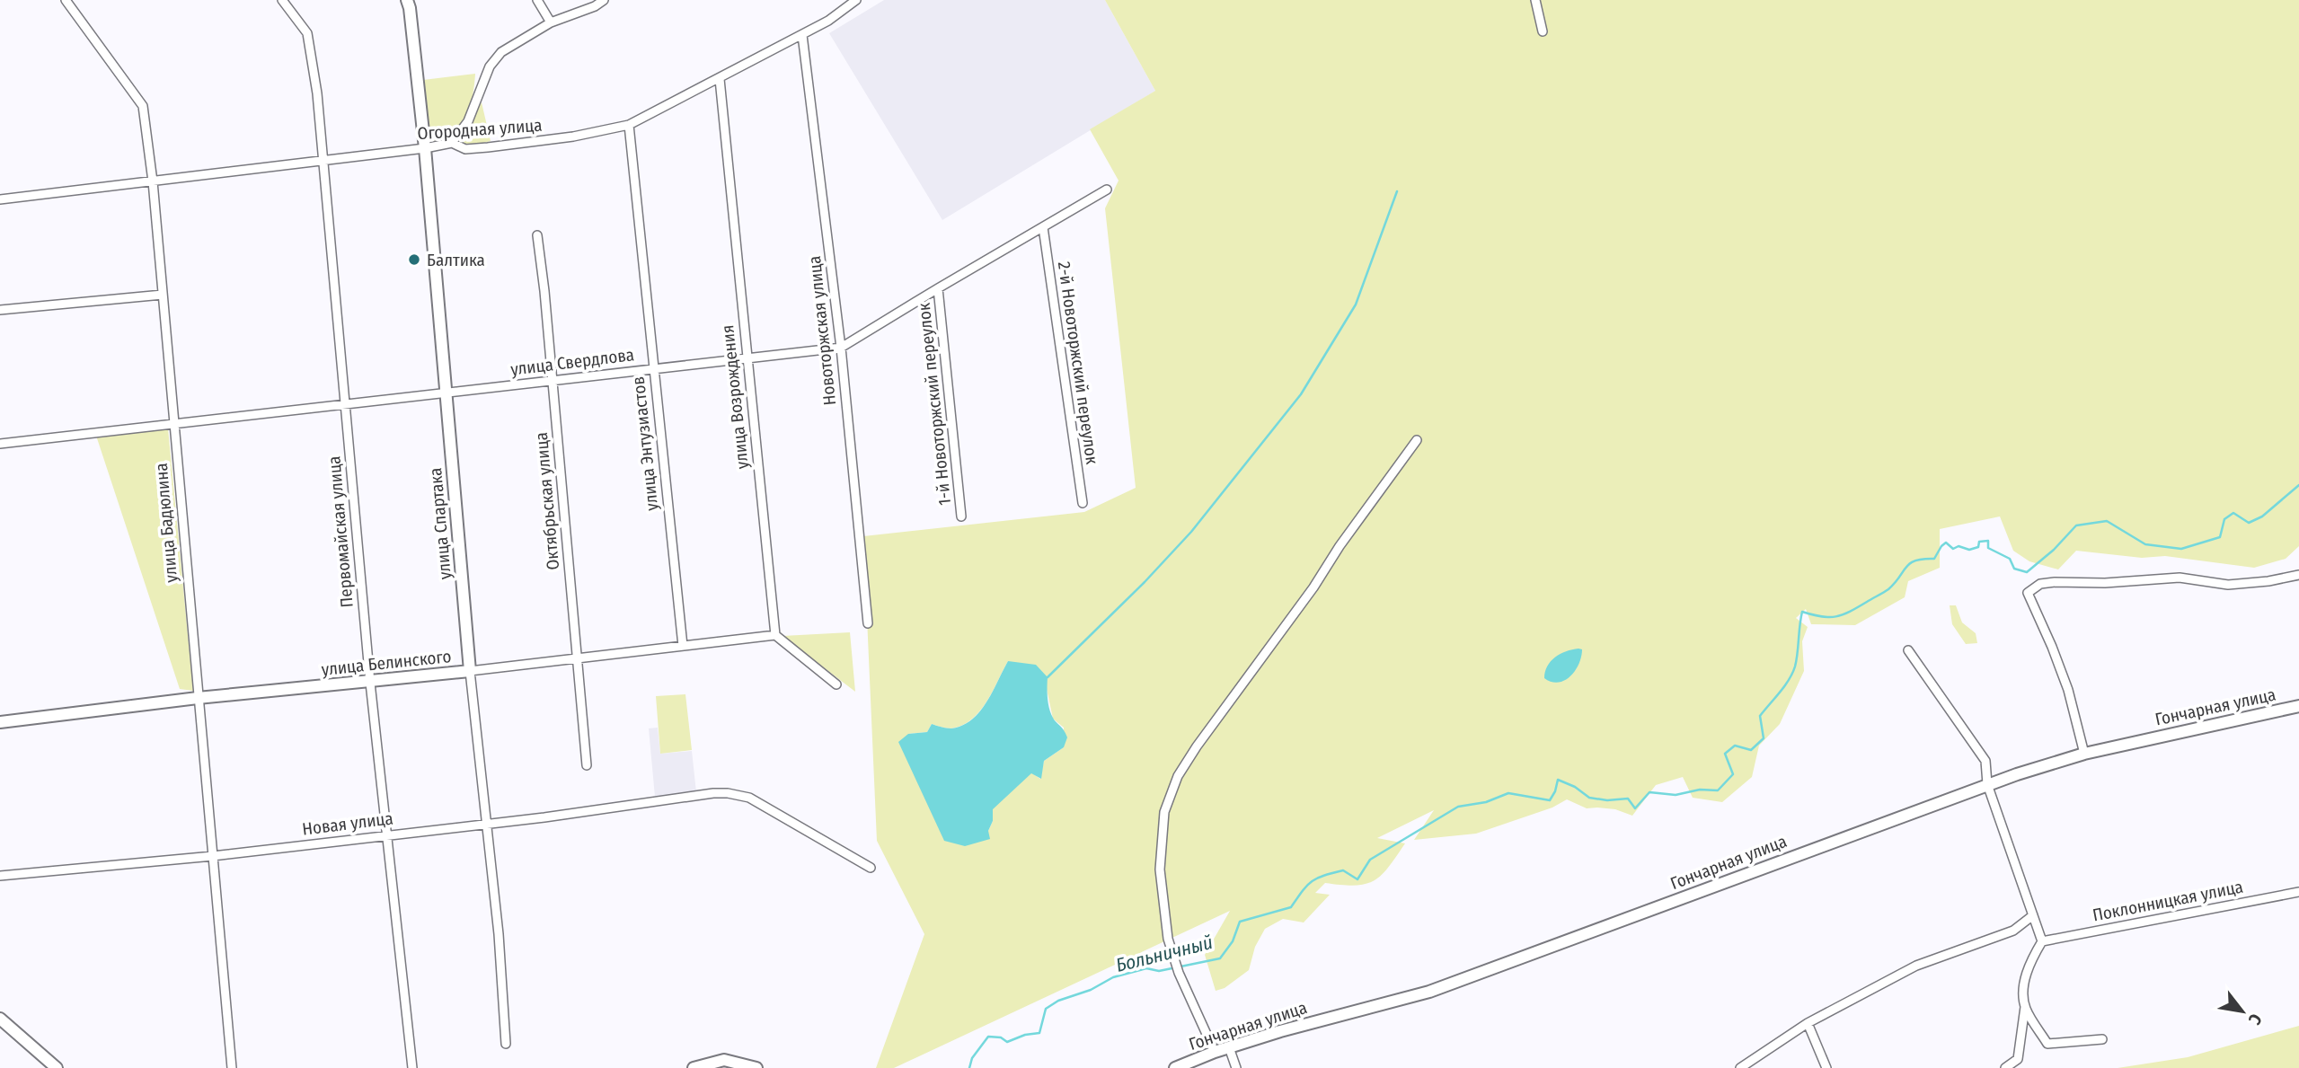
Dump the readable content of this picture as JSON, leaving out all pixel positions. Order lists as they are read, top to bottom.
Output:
{
  "streets": {
    "street": [
      "Огородная улица",
      "Новоторжская улица",
      "улица Свердлова",
      "2-й Новоторжский переулок",
      "улица Возрождения",
      "1-й Новоторжский переулок",
      "улица Энтузиастов",
      "Октябрьская улица",
      "улица Бадюлина",
      "улица Спартака",
      "Первомайская улица",
      "улица Белинского",
      "Гончарная улица",
      "Новая улица",
      "Поклонницкая улица"
    ]
  },
  "crossings": [
    ["Огородная улица", "Новоторжская улица"],
    ["Огородная улица", "улица Возрождения"],
    ["Огородная улица", "улица Энтузиастов"],
    ["Огородная улица", "улица Бадюлина"],
    ["Огородная улица", "улица Спартака"],
    ["Огородная улица", "Первомайская улица"],
    ["Новоторжская улица", "улица Свердлова"],
    ["улица Свердлова", "2-й Новоторжский переулок"],
    ["улица Свердлова", "улица Возрождения"],
    ["улица Свердлова", "1-й Новоторжский переулок"],
    ["улица Свердлова", "улица Энтузиастов"],
    ["улица Свердлова", "Октябрьская улица"],
    ["улица Свердлова", "улица Бадюлина"],
    ["улица Свердлова", "улица Спартака"],
    ["улица Свердлова", "Первомайская улица"],
    ["улица Возрождения", "улица Белинского"],
    ["улица Энтузиастов", "улица Белинского"],
    ["Октябрьская улица", "улица Белинского"],
    ["улица Бадюлина", "улица Белинского"],
    ["улица Бадюлина", "Новая улица"],
    ["улица Спартака", "улица Белинского"],
    ["улица Спартака", "Новая улица"],
    ["Первомайская улица", "улица Белинского"],
    ["Первомайская улица", "Новая улица"]
  ],
  "water": ["Больничный"],
  "places": ["Балтика"],
  "north": "bottom right"
}
